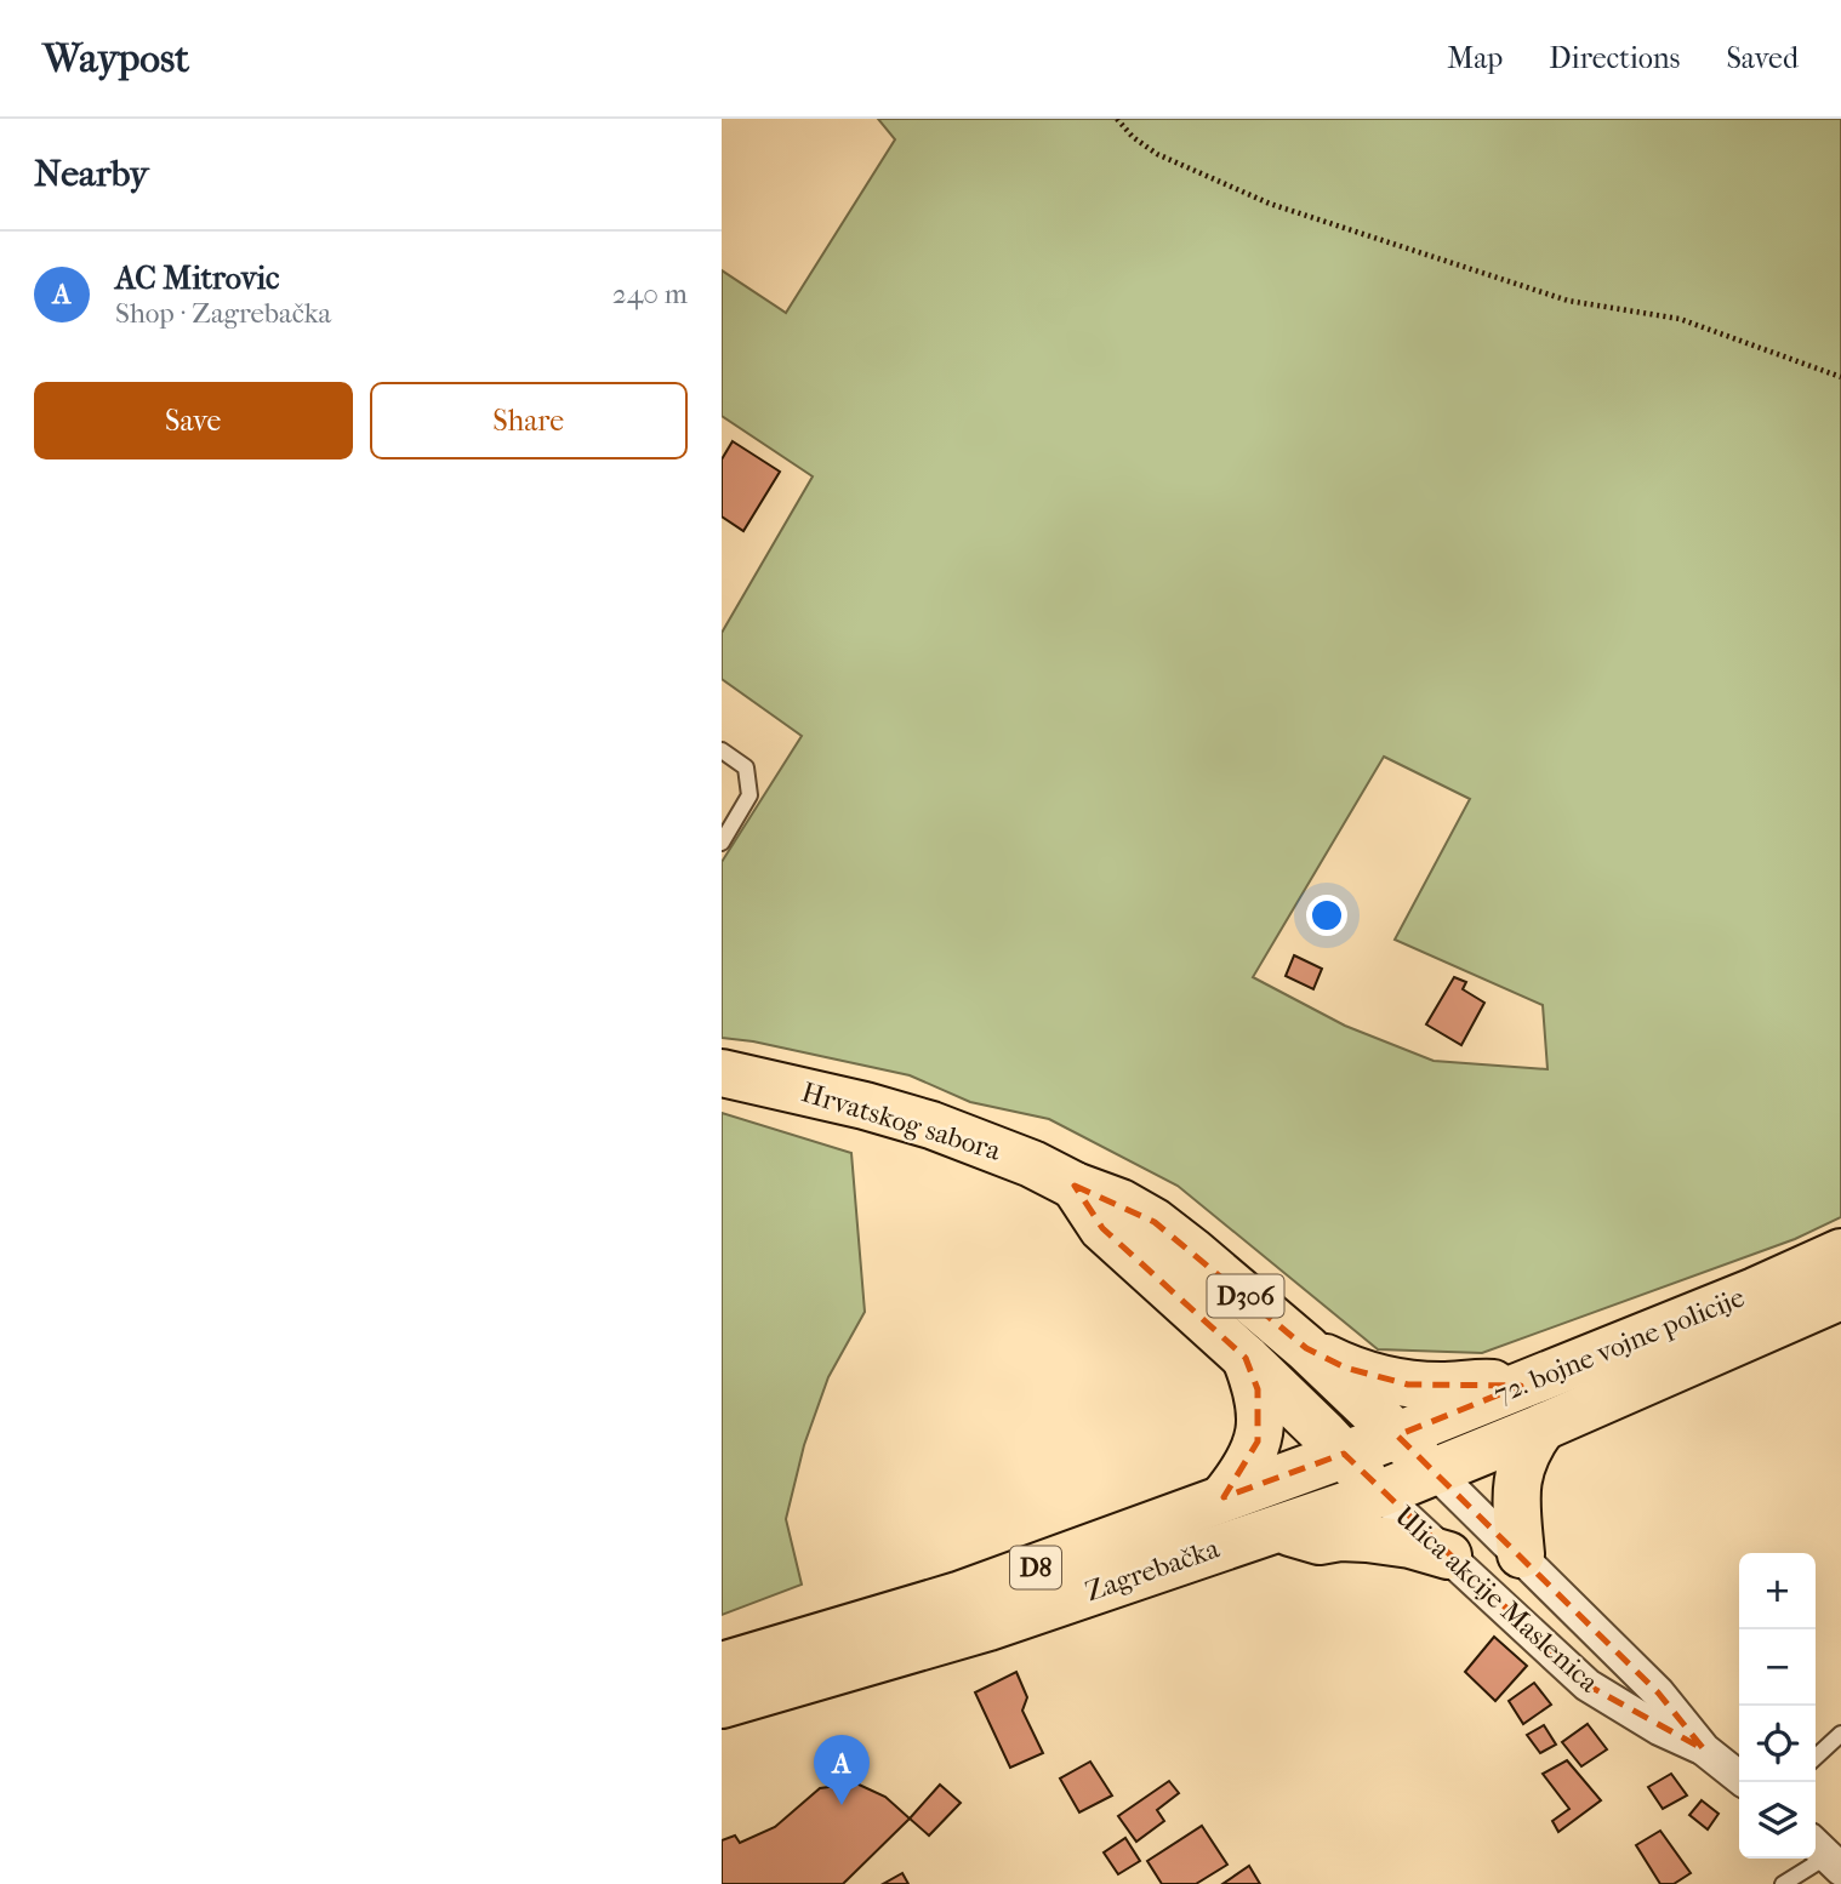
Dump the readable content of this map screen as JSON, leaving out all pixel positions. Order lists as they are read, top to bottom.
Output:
{
  "streets": {
    "main road": [
      "Hrvatskog sabora",
      "D306",
      "72. bojne vojne policije",
      "D8",
      "Zagrebačka"
    ],
    "street": ["Ulica akcije Maslenica"]
  },
  "crossings": [
    ["Hrvatskog sabora", "72. bojne vojne policije"],
    ["Hrvatskog sabora", "Zagrebačka"],
    ["Hrvatskog sabora", "Ulica akcije Maslenica"],
    ["72. bojne vojne policije", "Zagrebačka"],
    ["72. bojne vojne policije", "Ulica akcije Maslenica"],
    ["Zagrebačka", "Ulica akcije Maslenica"]
  ],
  "page": {
    "header": "Waypost",
    "nav": ["Map", "Directions", "Saved"],
    "heading": "Nearby",
    "list": [
      {
        "mark": "A",
        "name": "AC Mitrovic",
        "note": "Shop · Zagrebačka",
        "value": "240 m"
      }
    ],
    "buttons": ["Save", "Share"],
    "map_buttons": ["+", "−"],
    "pins": "A"
  }
}
